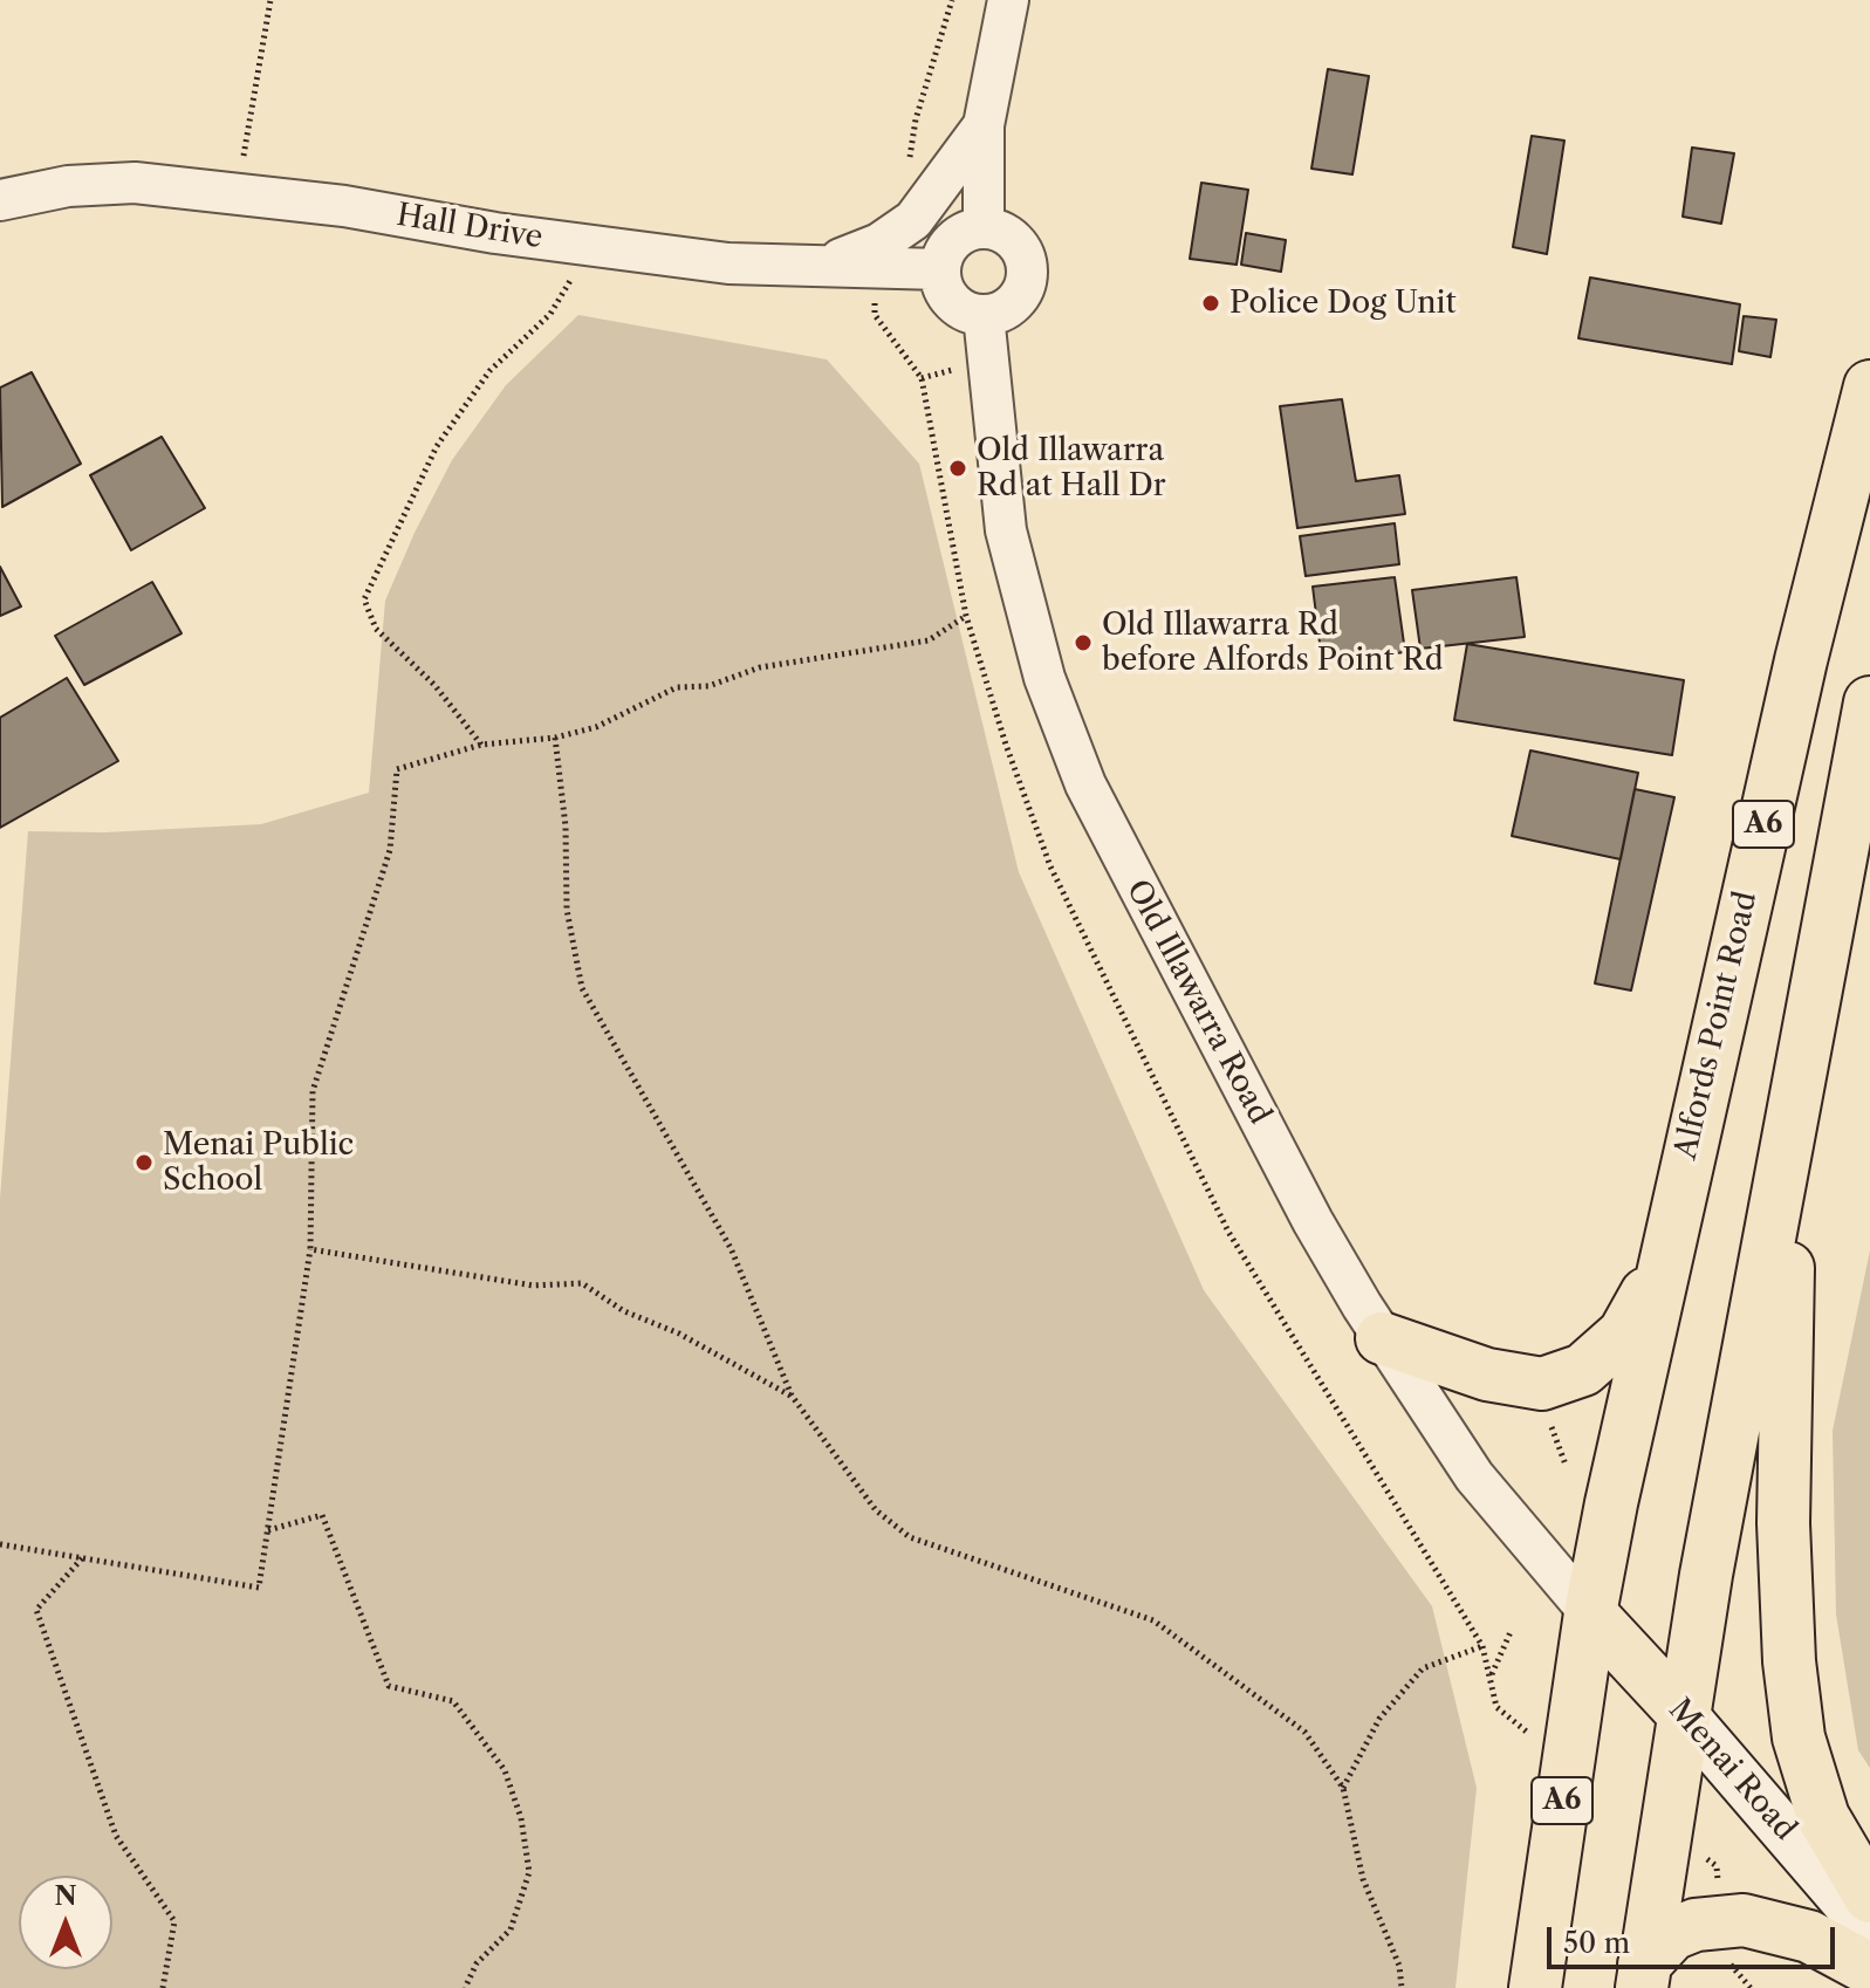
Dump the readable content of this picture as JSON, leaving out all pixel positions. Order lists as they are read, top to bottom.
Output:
{
  "streets": {
    "highway": ["A6", "Alfords Point Road", "Menai Road"],
    "street": ["Hall Drive", "Old Illawarra Road"]
  },
  "crossings": [
    ["Hall Drive", "Old Illawarra Road"],
    ["A6", "Old Illawarra Road"],
    ["A6", "Alfords Point Road"],
    ["A6", "Menai Road"],
    ["Old Illawarra Road", "Alfords Point Road"],
    ["Old Illawarra Road", "Menai Road"],
    ["Alfords Point Road", "Menai Road"]
  ],
  "places": [
    "Police Dog Unit",
    "Old Illawarra Rd at Hall Dr",
    "Old Illawarra Rd before Alfords Point Rd",
    "Menai Public School"
  ],
  "scale_bar": "50 m",
  "north": "top"
}
